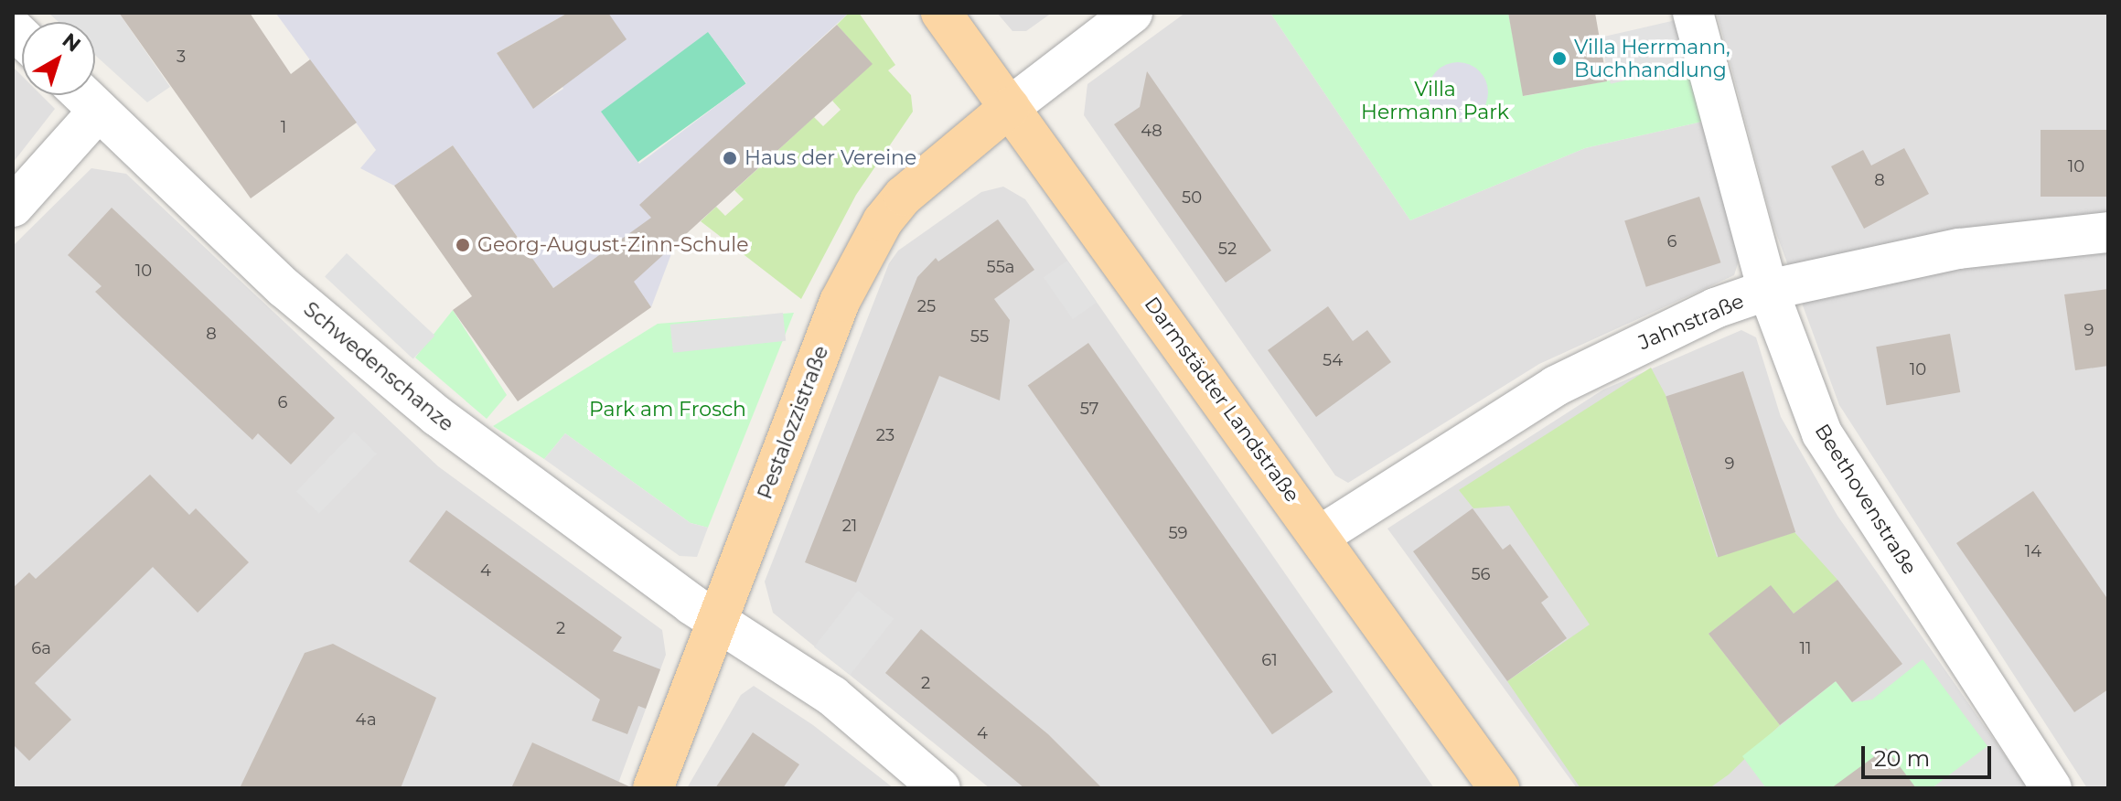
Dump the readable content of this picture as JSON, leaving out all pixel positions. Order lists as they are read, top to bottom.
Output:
{
  "streets": {
    "main road": ["Darmstädter Landstraße", "Pestalozzistraße"],
    "street": ["Jahnstraße", "Schwedenschanze", "Beethovenstraße"]
  },
  "crossings": [
    ["Jahnstraße", "Darmstädter Landstraße"],
    ["Jahnstraße", "Beethovenstraße"],
    ["Schwedenschanze", "Pestalozzistraße"],
    ["Darmstädter Landstraße", "Pestalozzistraße"]
  ],
  "parks": ["Villa Hermann Park", "Park am Frosch"],
  "places": ["Villa Herrmann, Buchhandlung", "Haus der Vereine", "Georg-August-Zinn-Schule"],
  "house_numbers": [
    "3",
    "1",
    "48",
    "10",
    "8",
    "50",
    "6",
    "52",
    "55a",
    "10",
    "25",
    "9",
    "8",
    "55",
    "54",
    "10",
    "6",
    "57",
    "23",
    "9",
    "21",
    "59",
    "14",
    "4",
    "56",
    "2",
    "6a",
    "11",
    "61",
    "2",
    "4a",
    "4"
  ],
  "scale_bar": "20 m",
  "north": "top right"
}
